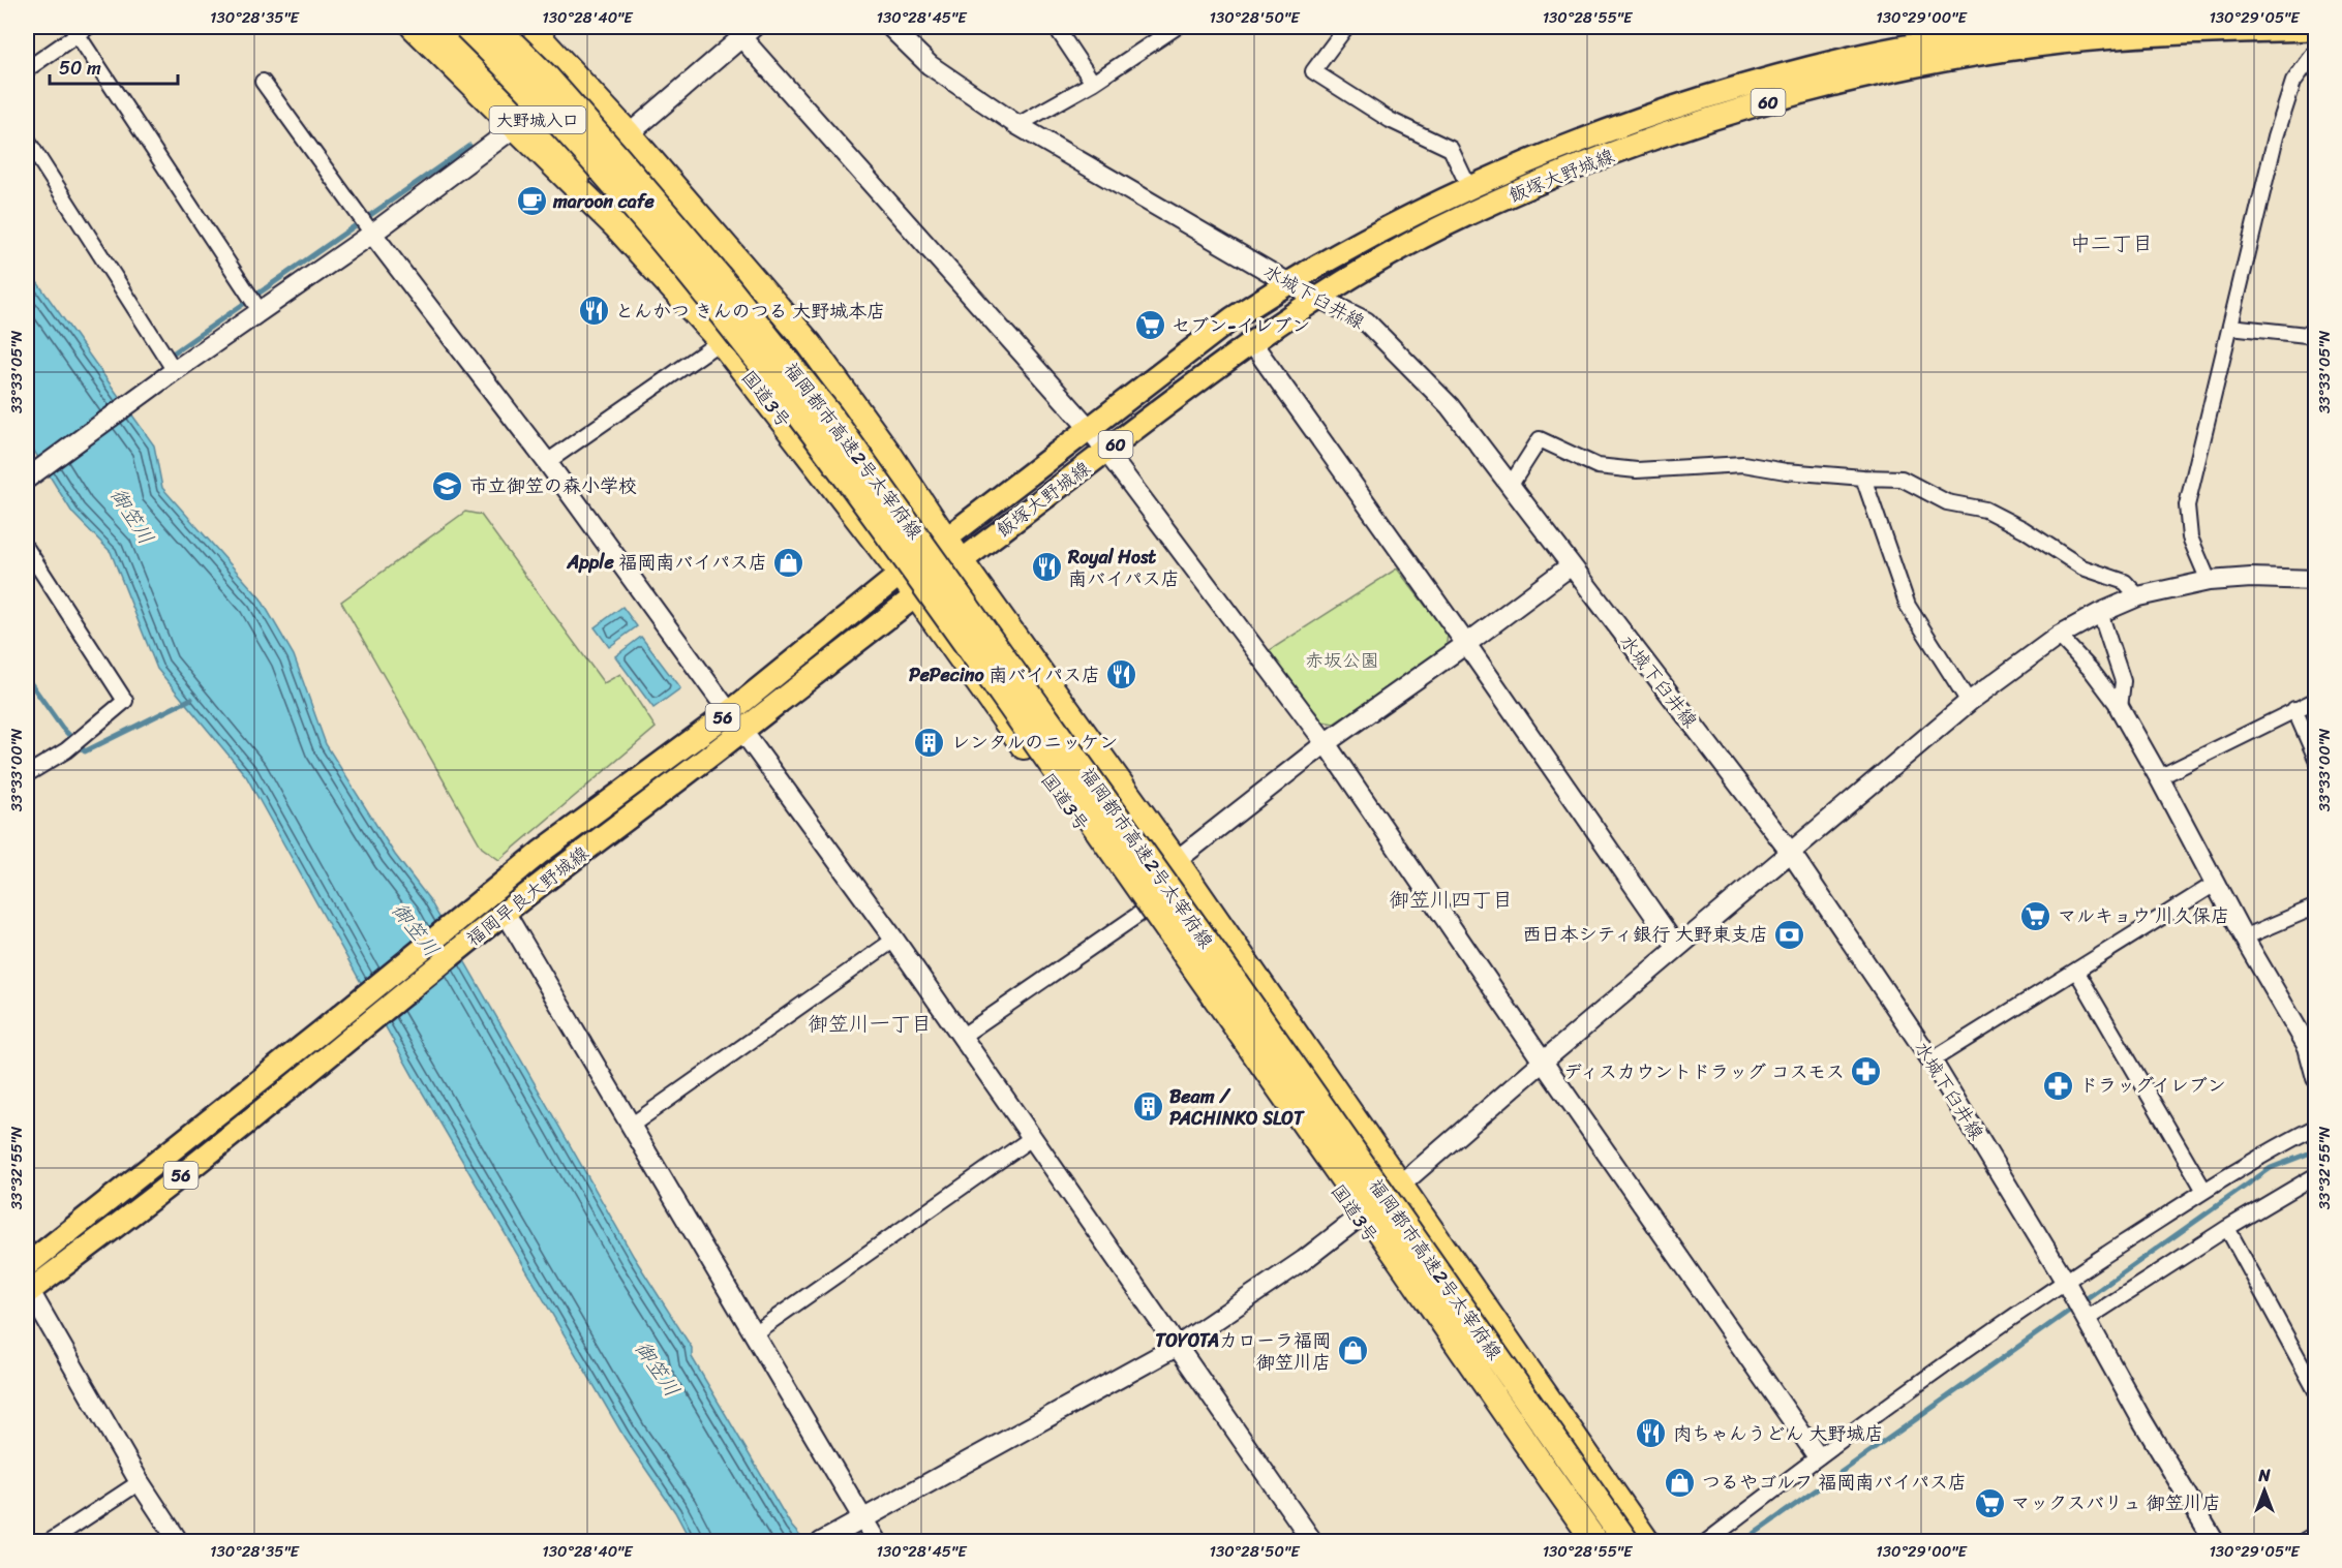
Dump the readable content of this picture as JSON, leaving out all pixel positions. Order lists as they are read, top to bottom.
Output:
{
  "streets": {
    "highway": ["大野城入口", "国道3号", "福岡都市高速2号太宰府線"],
    "main road": [
      "60",
      "飯塚大野城線",
      "56",
      "福岡早良大野城線"
    ],
    "street": ["水城下臼井線"]
  },
  "crossings": [
    ["大野城入口", "国道3号"],
    ["飯塚大野城線", "水城下臼井線"],
    ["飯塚大野城線", "国道3号"],
    ["飯塚大野城線", "福岡早良大野城線"],
    ["国道3号", "福岡早良大野城線"]
  ],
  "districts": ["中二丁目", "御笠川四丁目", "御笠川一丁目"],
  "water": ["御笠川"],
  "parks": ["赤坂公園"],
  "places": {
    "cafe": ["maroon cafe"],
    "restaurant": [
      "とんかつ きんのつる 大野城本店",
      "Royal Host 南バイパス店",
      "PePecino 南バイパス店",
      "肉ちゃんうどん 大野城店"
    ],
    "supermarket": ["セブン-イレブン", "マルキョウ 川久保店", "マックスバリュ 御笠川店"],
    "school or university": ["市立御笠の森小学校"],
    "shop": ["Apple 福岡南バイパス店", "TOYOTAカローラ福岡 御笠川店", "つるやゴルフ 福岡南バイパス店"],
    "building": ["レンタルのニッケン", "Beam / PACHINKO SLOT"],
    "bank": ["西日本シティ銀行 大野東支店"],
    "pharmacy": ["ディスカウントドラッグ コスモス", "ドラッグイレブン"]
  },
  "scale_bar": "50 m",
  "north": "top",
  "coordinates": [
    "130°28'35\"E",
    "130°28'40\"E",
    "130°28'45\"E",
    "130°28'50\"E",
    "130°28'55\"E",
    "130°29'00\"E",
    "130°29'05\"E",
    "33°33'05\"N",
    "33°33'00\"N",
    "33°32'55\"N"
  ]
}
